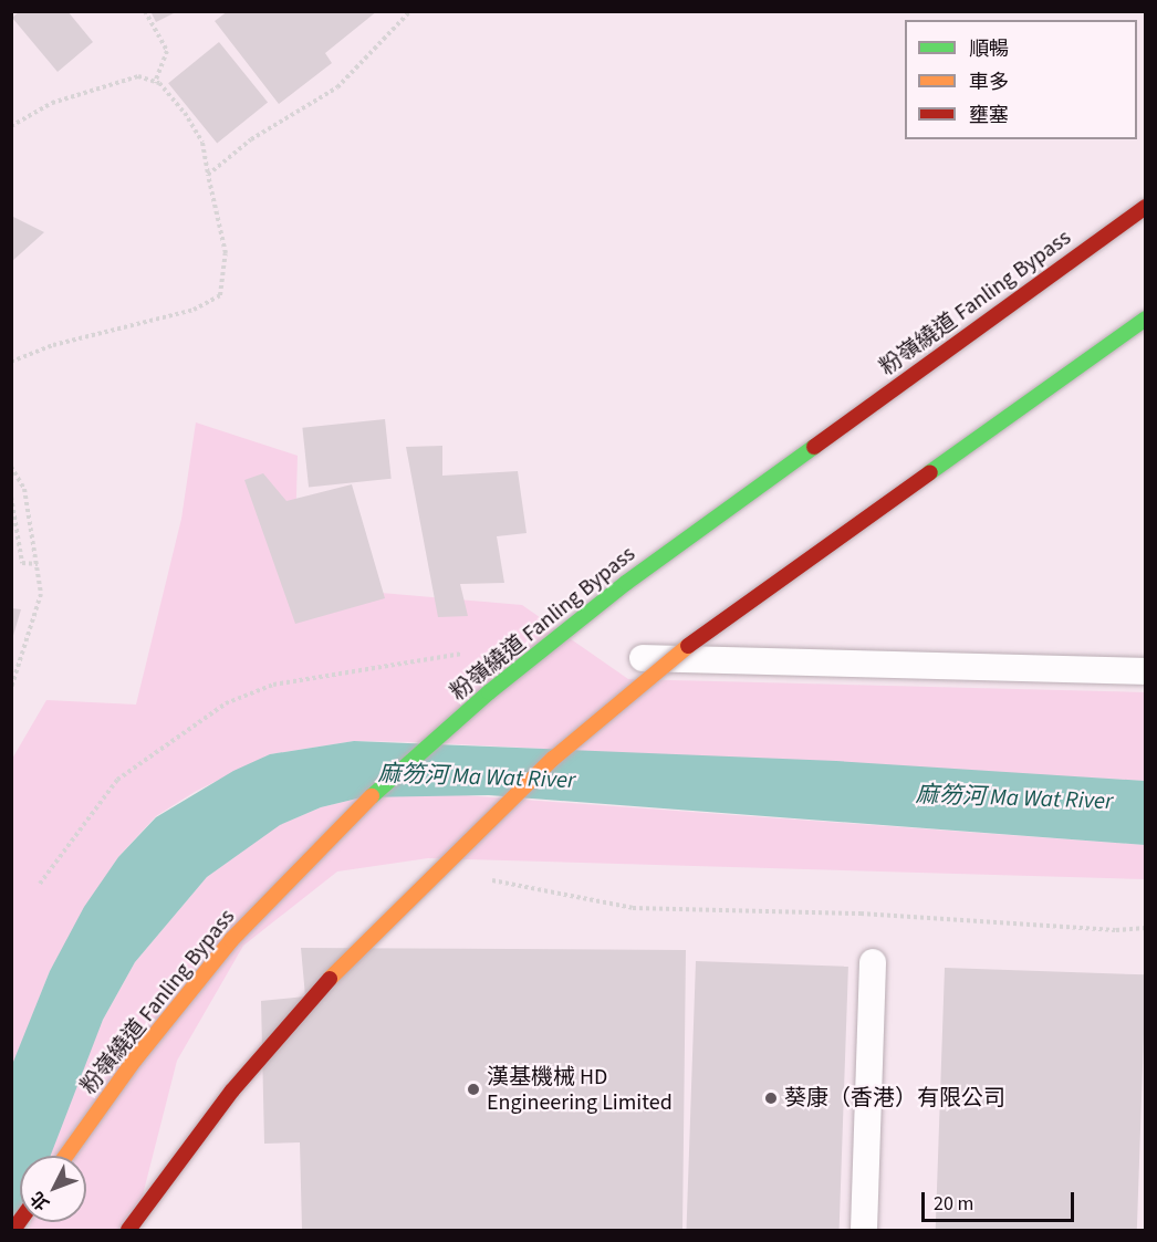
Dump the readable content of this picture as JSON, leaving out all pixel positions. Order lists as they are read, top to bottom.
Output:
{
  "streets": {
    "highway": ["粉嶺繞道 Fanling Bypass"]
  },
  "water": ["麻笏河 Ma Wat River"],
  "places": ["漢基機械 HD Engineering Limited", "葵康（香港）有限公司"],
  "legend": ["順暢", "車多", "壅塞"],
  "scale_bar": "20 m",
  "north": "bottom left"
}
